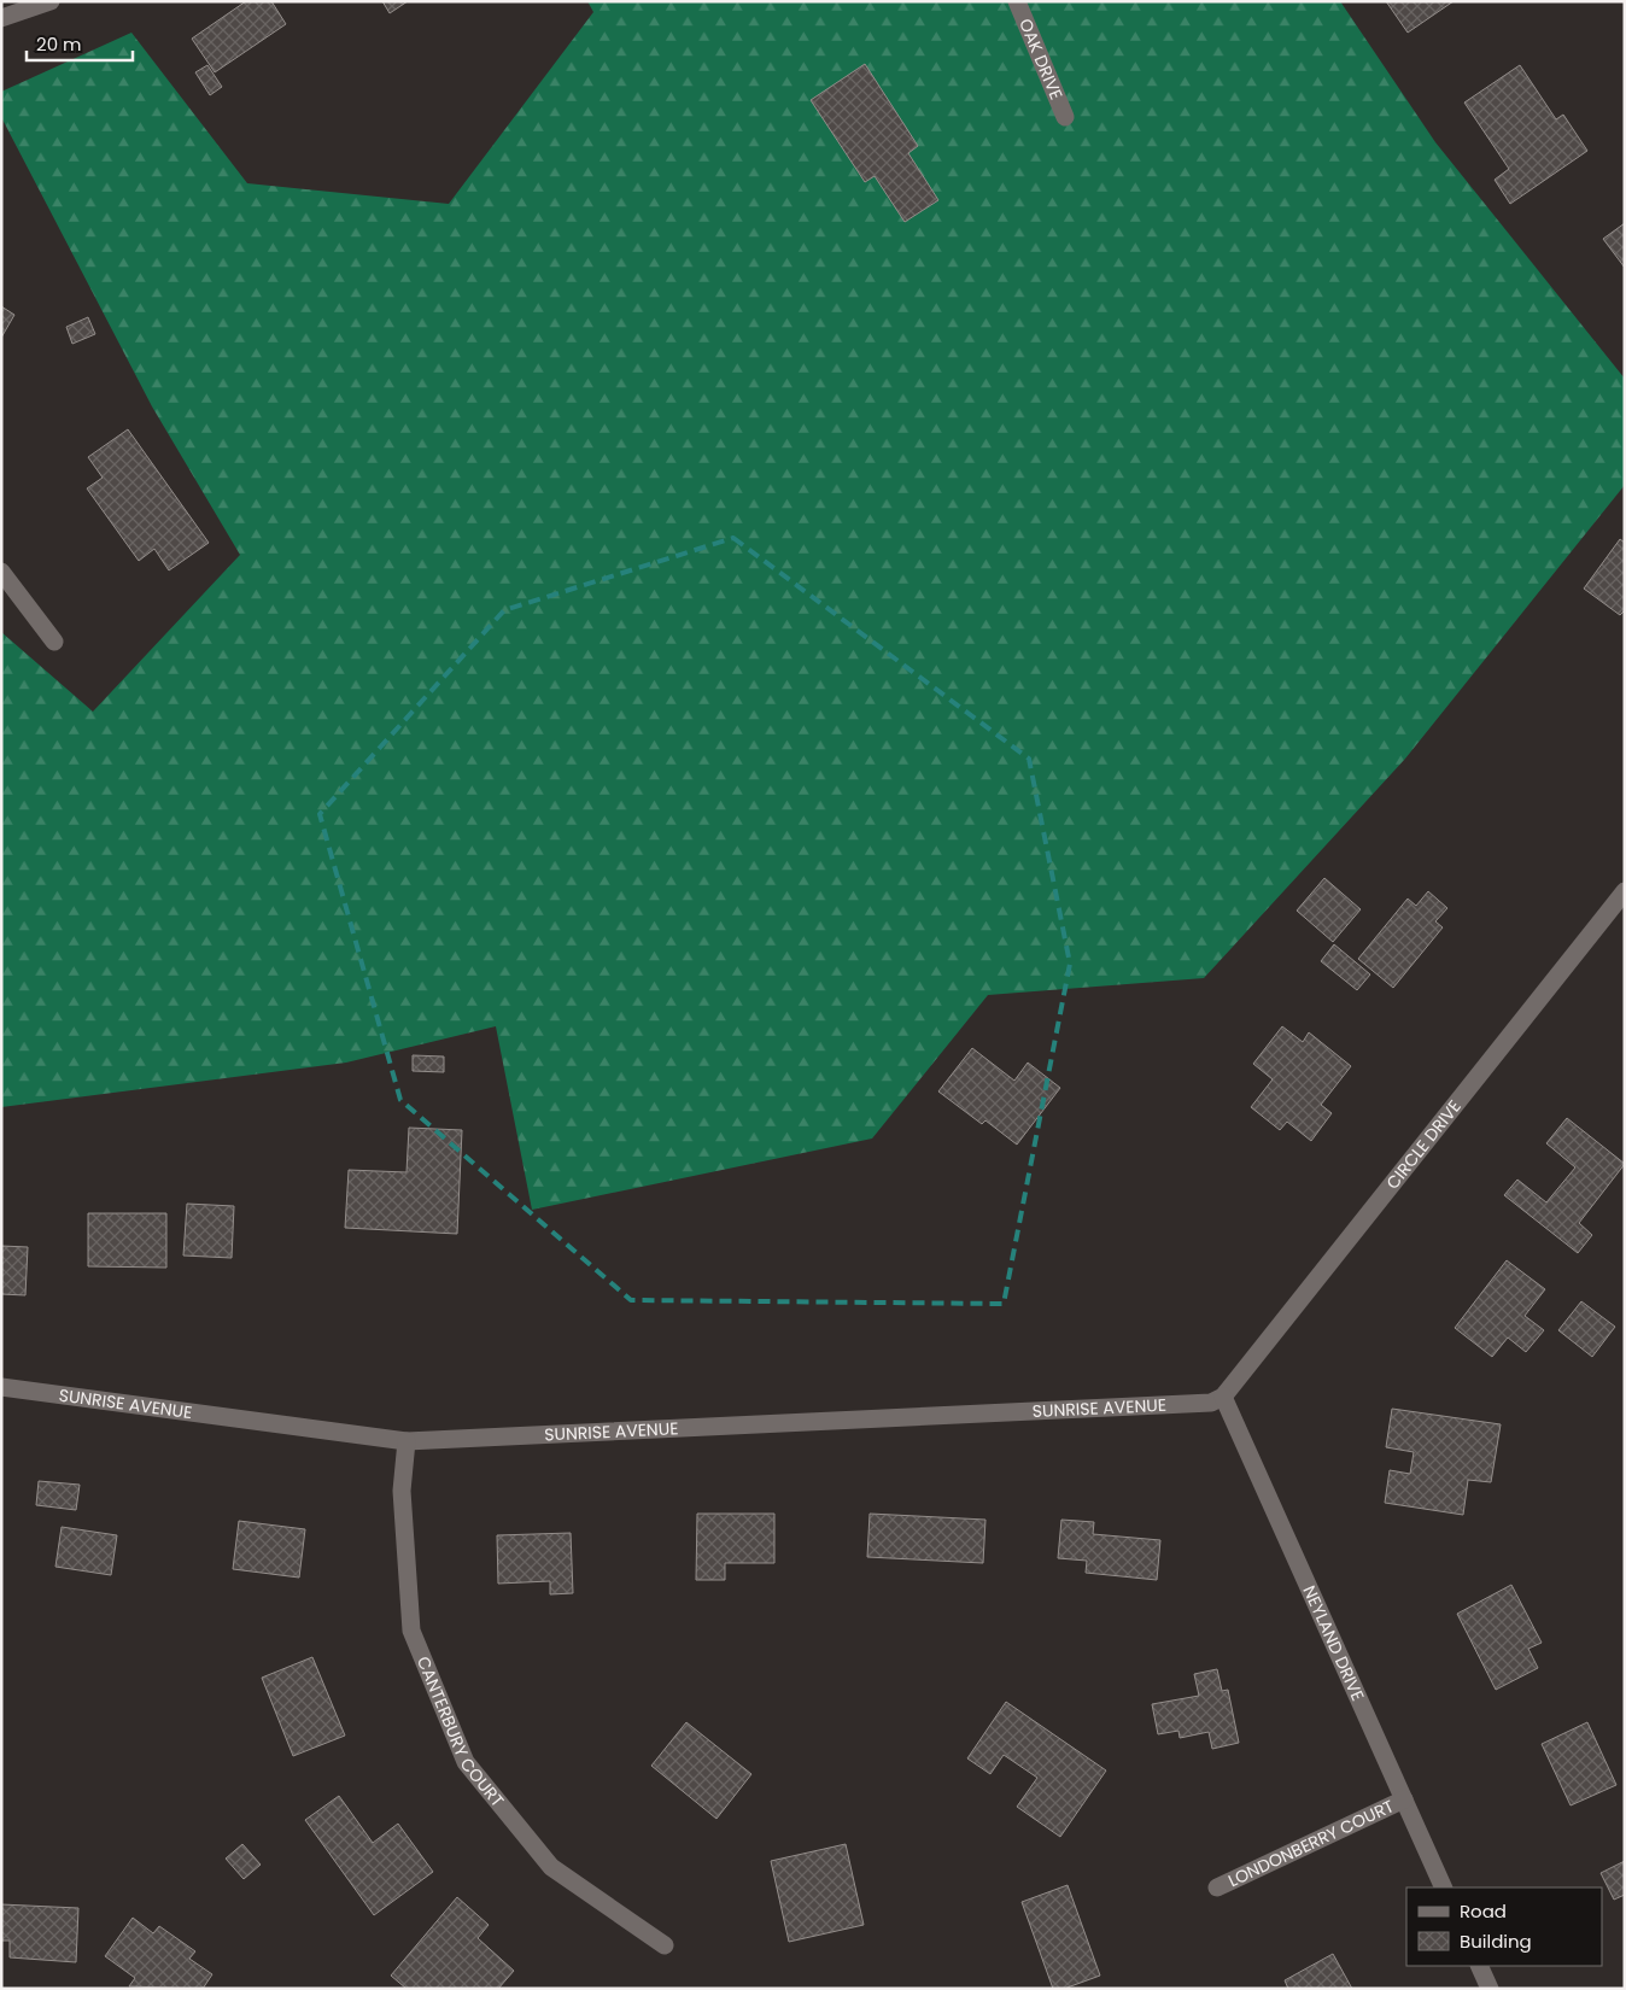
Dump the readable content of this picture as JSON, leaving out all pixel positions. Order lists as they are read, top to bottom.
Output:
{
  "streets": {
    "street": [
      "OAK DRIVE",
      "CIRCLE DRIVE",
      "SUNRISE AVENUE",
      "NEYLAND DRIVE",
      "CANTERBURY COURT",
      "LONDONBERRY COURT"
    ]
  },
  "crossings": [
    ["CIRCLE DRIVE", "SUNRISE AVENUE"],
    ["CIRCLE DRIVE", "NEYLAND DRIVE"],
    ["SUNRISE AVENUE", "NEYLAND DRIVE"],
    ["SUNRISE AVENUE", "CANTERBURY COURT"],
    ["NEYLAND DRIVE", "LONDONBERRY COURT"]
  ],
  "legend": ["Road", "Building"],
  "scale_bar": "20 m"
}
